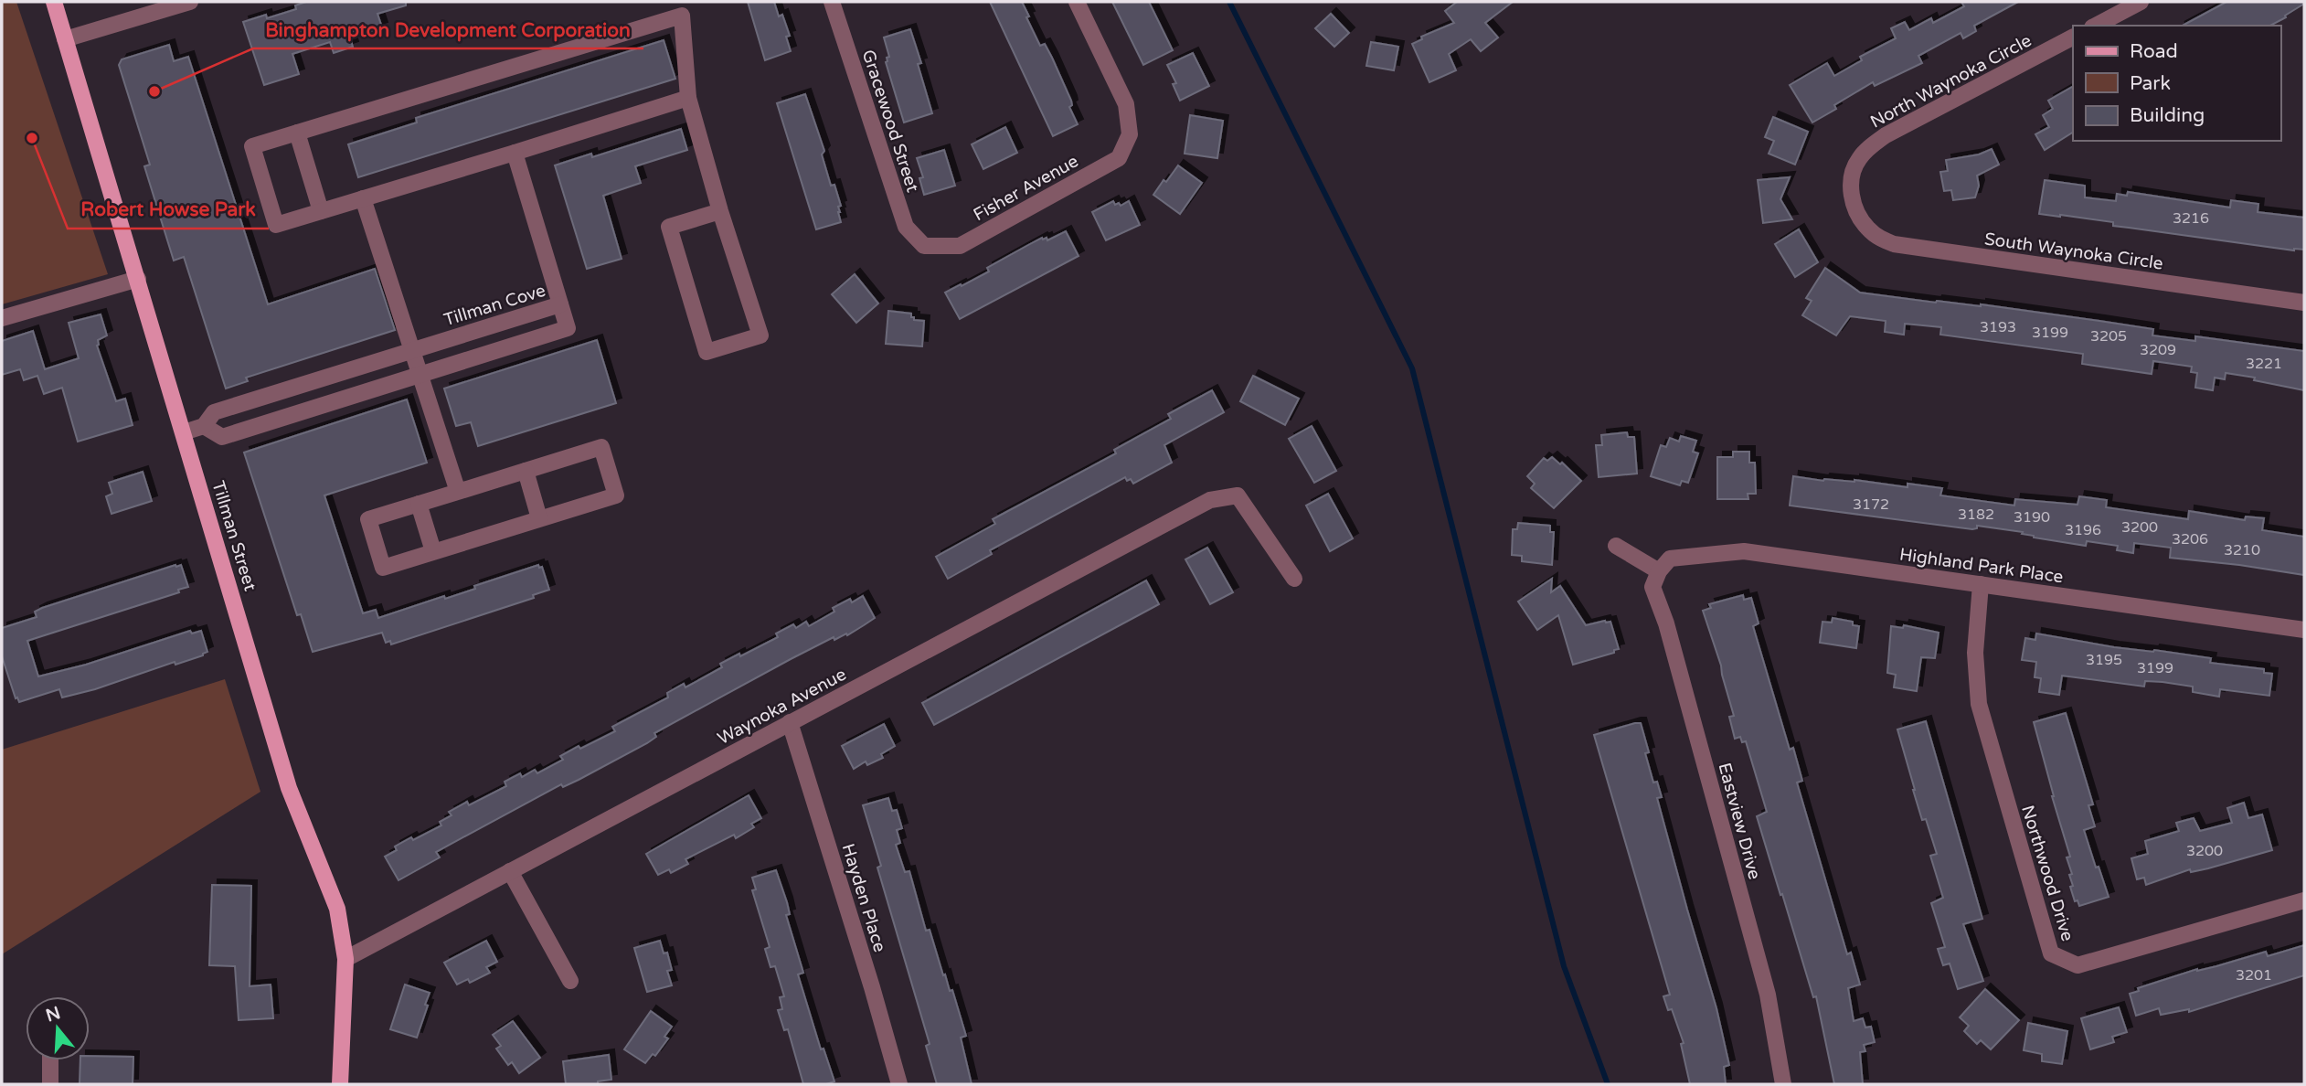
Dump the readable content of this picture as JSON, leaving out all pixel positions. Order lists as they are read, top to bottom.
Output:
{
  "streets": {
    "main road": ["Tillman Street"],
    "street": [
      "North Waynoka Circle",
      "Gracewood Street",
      "Fisher Avenue",
      "South Waynoka Circle",
      "Tillman Cove",
      "Highland Park Place",
      "Waynoka Avenue",
      "Eastview Drive",
      "Northwood Drive",
      "Hayden Place"
    ]
  },
  "crossings": [
    ["North Waynoka Circle", "South Waynoka Circle"],
    ["Gracewood Street", "Fisher Avenue"],
    ["Tillman Cove", "Tillman Street"],
    ["Tillman Street", "Waynoka Avenue"],
    ["Highland Park Place", "Eastview Drive"],
    ["Highland Park Place", "Northwood Drive"],
    ["Waynoka Avenue", "Hayden Place"]
  ],
  "places": ["Binghampton Development Corporation", "Robert Howse Park"],
  "house_numbers": [
    "3216",
    "3193",
    "3199",
    "3205",
    "3209",
    "3221",
    "3172",
    "3182",
    "3190",
    "3200",
    "3196",
    "3206",
    "3210",
    "3195",
    "3199",
    "3200",
    "3201"
  ],
  "legend": ["Road", "Park", "Building"],
  "north": "top"
}
